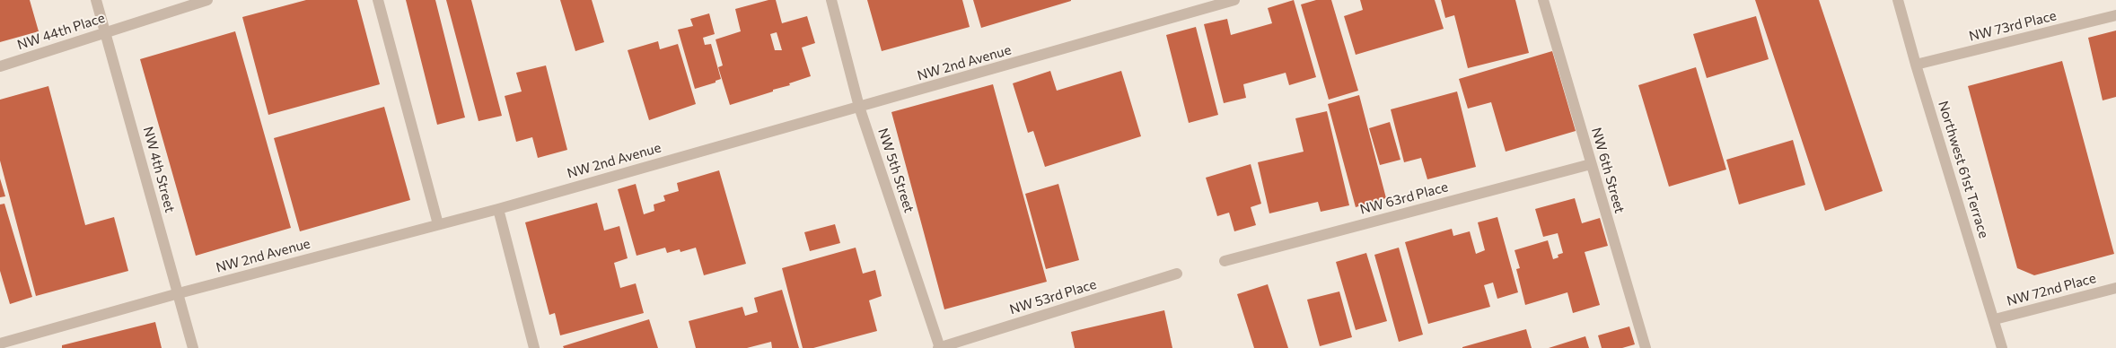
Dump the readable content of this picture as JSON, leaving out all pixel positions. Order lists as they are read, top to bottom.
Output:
{
  "streets": {
    "street": [
      "NW 73rd Place",
      "NW 44th Place",
      "NW 2nd Avenue",
      "NW 4th Street",
      "Northwest 61st Terrace",
      "NW 5th Street",
      "NW 6th Street",
      "NW 63rd Place",
      "NW 72nd Place",
      "NW 53rd Place"
    ]
  },
  "crossings": [
    ["NW 73rd Place", "Northwest 61st Terrace"],
    ["NW 44th Place", "NW 4th Street"],
    ["NW 2nd Avenue", "NW 4th Street"],
    ["NW 2nd Avenue", "NW 5th Street"],
    ["Northwest 61st Terrace", "NW 72nd Place"],
    ["NW 5th Street", "NW 53rd Place"],
    ["NW 6th Street", "NW 63rd Place"]
  ]
}
